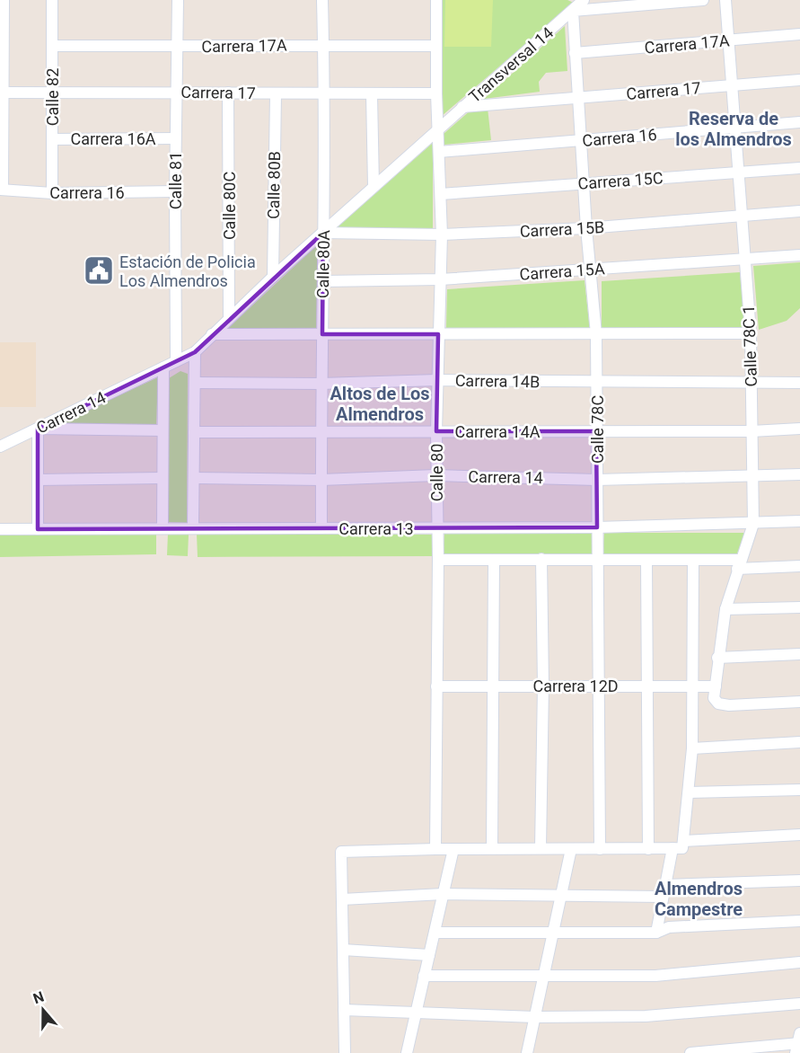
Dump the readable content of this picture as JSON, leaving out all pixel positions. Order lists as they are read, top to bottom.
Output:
{
  "streets": {
    "street": [
      "Carrera 17A",
      "Transversal 14",
      "Carrera 17",
      "Calle 82",
      "Carrera 16",
      "Carrera 16A",
      "Calle 81",
      "Carrera 15C",
      "Calle 80B",
      "Calle 80C",
      "Carrera 15B",
      "Calle 80A",
      "Carrera 15A",
      "Calle 78C 1",
      "Carrera 14B",
      "Carrera 14",
      "Calle 78C",
      "Carrera 14A",
      "Calle 80",
      "Carrera 13",
      "Carrera 12D"
    ]
  },
  "crossings": [
    ["Carrera 17A", "Calle 82"],
    ["Carrera 17A", "Calle 81"],
    ["Carrera 17A", "Calle 80A"],
    ["Carrera 17A", "Calle 78C 1"],
    ["Carrera 17A", "Calle 78C"],
    ["Carrera 17A", "Calle 80"],
    ["Transversal 14", "Carrera 17"],
    ["Transversal 14", "Carrera 14"],
    ["Transversal 14", "Calle 78C"],
    ["Transversal 14", "Calle 80"],
    ["Carrera 17", "Calle 82"],
    ["Carrera 17", "Calle 81"],
    ["Carrera 17", "Calle 80B"],
    ["Carrera 17", "Calle 80C"],
    ["Carrera 17", "Calle 80A"],
    ["Carrera 17", "Calle 78C 1"],
    ["Carrera 17", "Calle 78C"],
    ["Carrera 17", "Calle 80"],
    ["Calle 82", "Carrera 16"],
    ["Calle 82", "Carrera 16A"],
    ["Carrera 16", "Calle 81"],
    ["Carrera 16", "Calle 78C 1"],
    ["Carrera 16", "Calle 78C"],
    ["Carrera 16", "Calle 80"],
    ["Carrera 16A", "Calle 81"],
    ["Calle 81", "Carrera 14"],
    ["Carrera 15C", "Calle 78C 1"],
    ["Carrera 15C", "Calle 78C"],
    ["Carrera 15C", "Calle 80"],
    ["Calle 80B", "Carrera 14"],
    ["Calle 80C", "Carrera 14"],
    ["Carrera 15B", "Calle 80A"],
    ["Carrera 15B", "Calle 78C 1"],
    ["Carrera 15B", "Carrera 14"],
    ["Carrera 15B", "Calle 78C"],
    ["Carrera 15B", "Calle 80"],
    ["Calle 80A", "Carrera 15A"],
    ["Calle 80A", "Carrera 14B"],
    ["Calle 80A", "Carrera 14"],
    ["Calle 80A", "Carrera 14A"],
    ["Calle 80A", "Carrera 13"],
    ["Carrera 15A", "Calle 78C 1"],
    ["Carrera 15A", "Calle 78C"],
    ["Carrera 15A", "Calle 80"],
    ["Calle 78C 1", "Carrera 14B"],
    ["Calle 78C 1", "Carrera 14"],
    ["Calle 78C 1", "Carrera 14A"],
    ["Calle 78C 1", "Carrera 13"],
    ["Calle 78C 1", "Carrera 12D"],
    ["Carrera 14B", "Calle 78C"],
    ["Carrera 14B", "Calle 80"],
    ["Carrera 14", "Calle 78C"],
    ["Carrera 14", "Calle 80"],
    ["Calle 78C", "Carrera 14A"],
    ["Calle 78C", "Carrera 13"],
    ["Calle 78C", "Carrera 12D"],
    ["Carrera 14A", "Calle 80"],
    ["Calle 80", "Carrera 13"],
    ["Calle 80", "Carrera 12D"]
  ],
  "districts": ["Reserva de los Almendros", "Altos de Los Almendros", "Almendros Campestre"],
  "places": {
    "public building": ["Estación de Policia Los Almendros"]
  },
  "north": "top"
}
